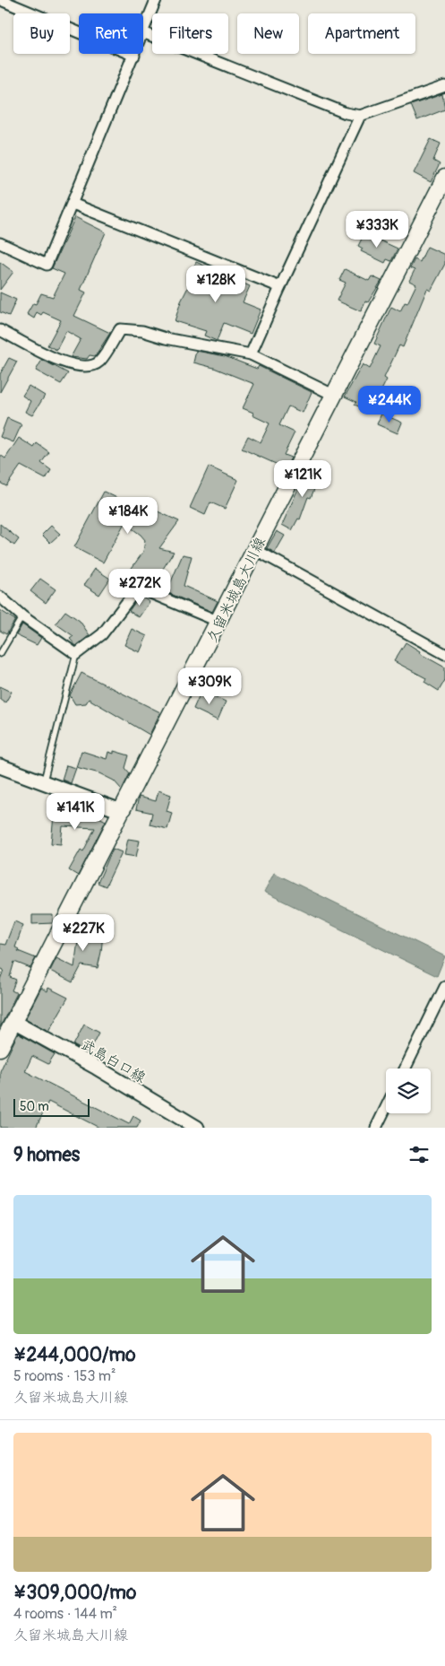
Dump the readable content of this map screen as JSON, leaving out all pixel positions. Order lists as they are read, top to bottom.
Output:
{
  "streets": {
    "main road": ["久留米城島大川線", "武島白口線"]
  },
  "crossings": [
    ["久留米城島大川線", "武島白口線"]
  ],
  "scale_bar": "50 m",
  "page": {
    "chip": [
      "Buy",
      "Rent",
      "Filters",
      "New",
      "Apartment"
    ],
    "price": [
      "¥333K",
      "¥128K",
      "¥244K",
      "¥121K",
      "¥184K",
      "¥272K",
      "¥309K",
      "¥141K",
      "¥227K"
    ],
    "scale": "50 m",
    "heading": "9 homes",
    "list": [
      {
        "name": "¥244,000/mo",
        "note": "5 rooms · 153 m² · 久留米城島大川線"
      },
      {
        "name": "¥309,000/mo",
        "note": "4 rooms · 144 m² · 久留米城島大川線"
      }
    ]
  }
}
